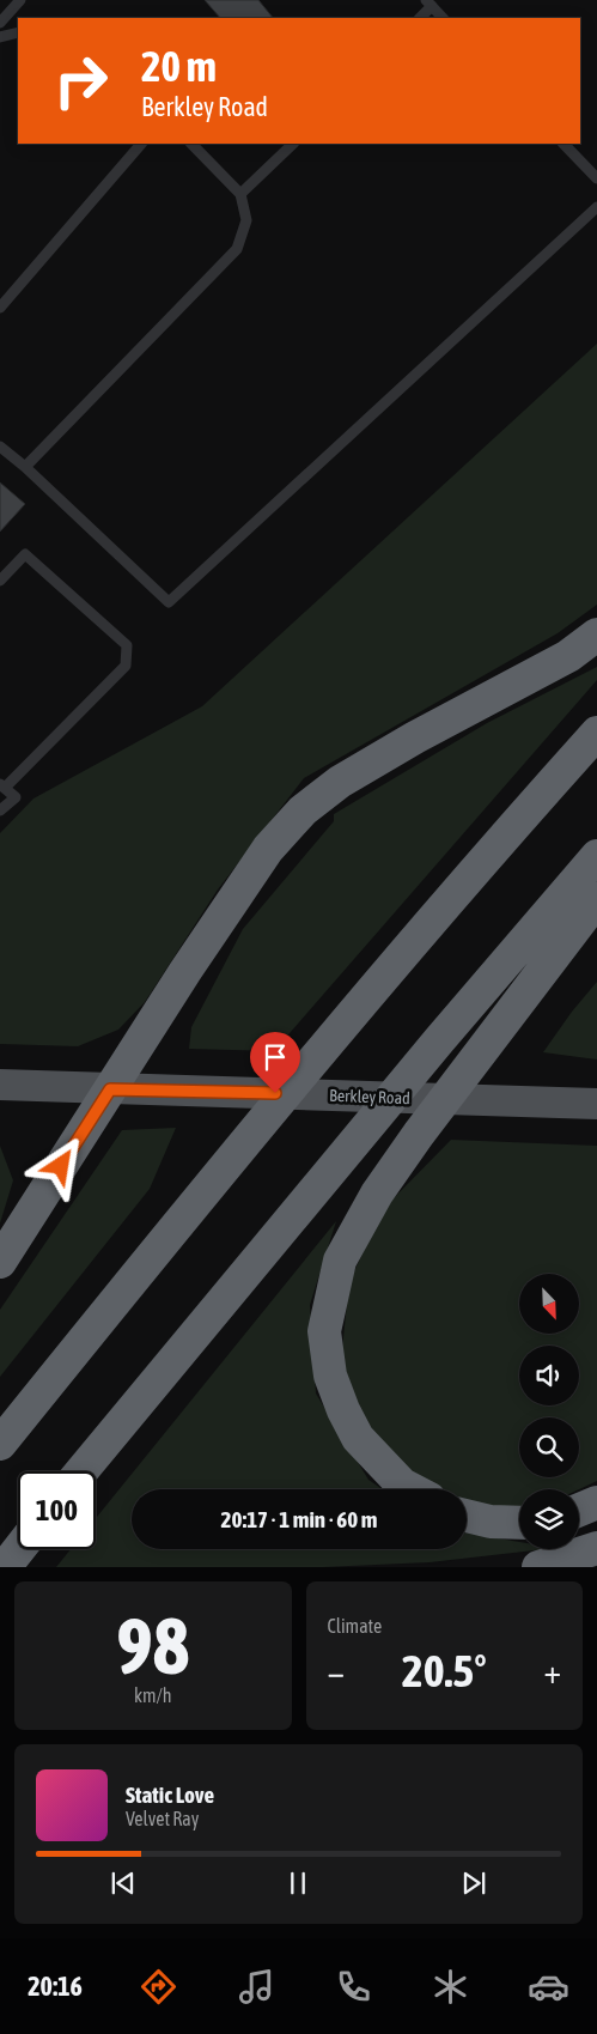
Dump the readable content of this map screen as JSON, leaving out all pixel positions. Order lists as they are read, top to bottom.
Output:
{
  "streets": {
    "main road": ["Berkley Road"]
  },
  "north": "bottom right",
  "page": {
    "turn": ["20 m", "Berkley Road"],
    "limit": "100",
    "trip": "20:17 · 1 min · 60 m",
    "tile": [
      ["98", "km/h"],
      "Climate"
    ],
    "heat": ["−", "20.5°", "+"],
    "song": ["Static Love", "Velvet Ray"],
    "tabs": "20:16"
  }
}
